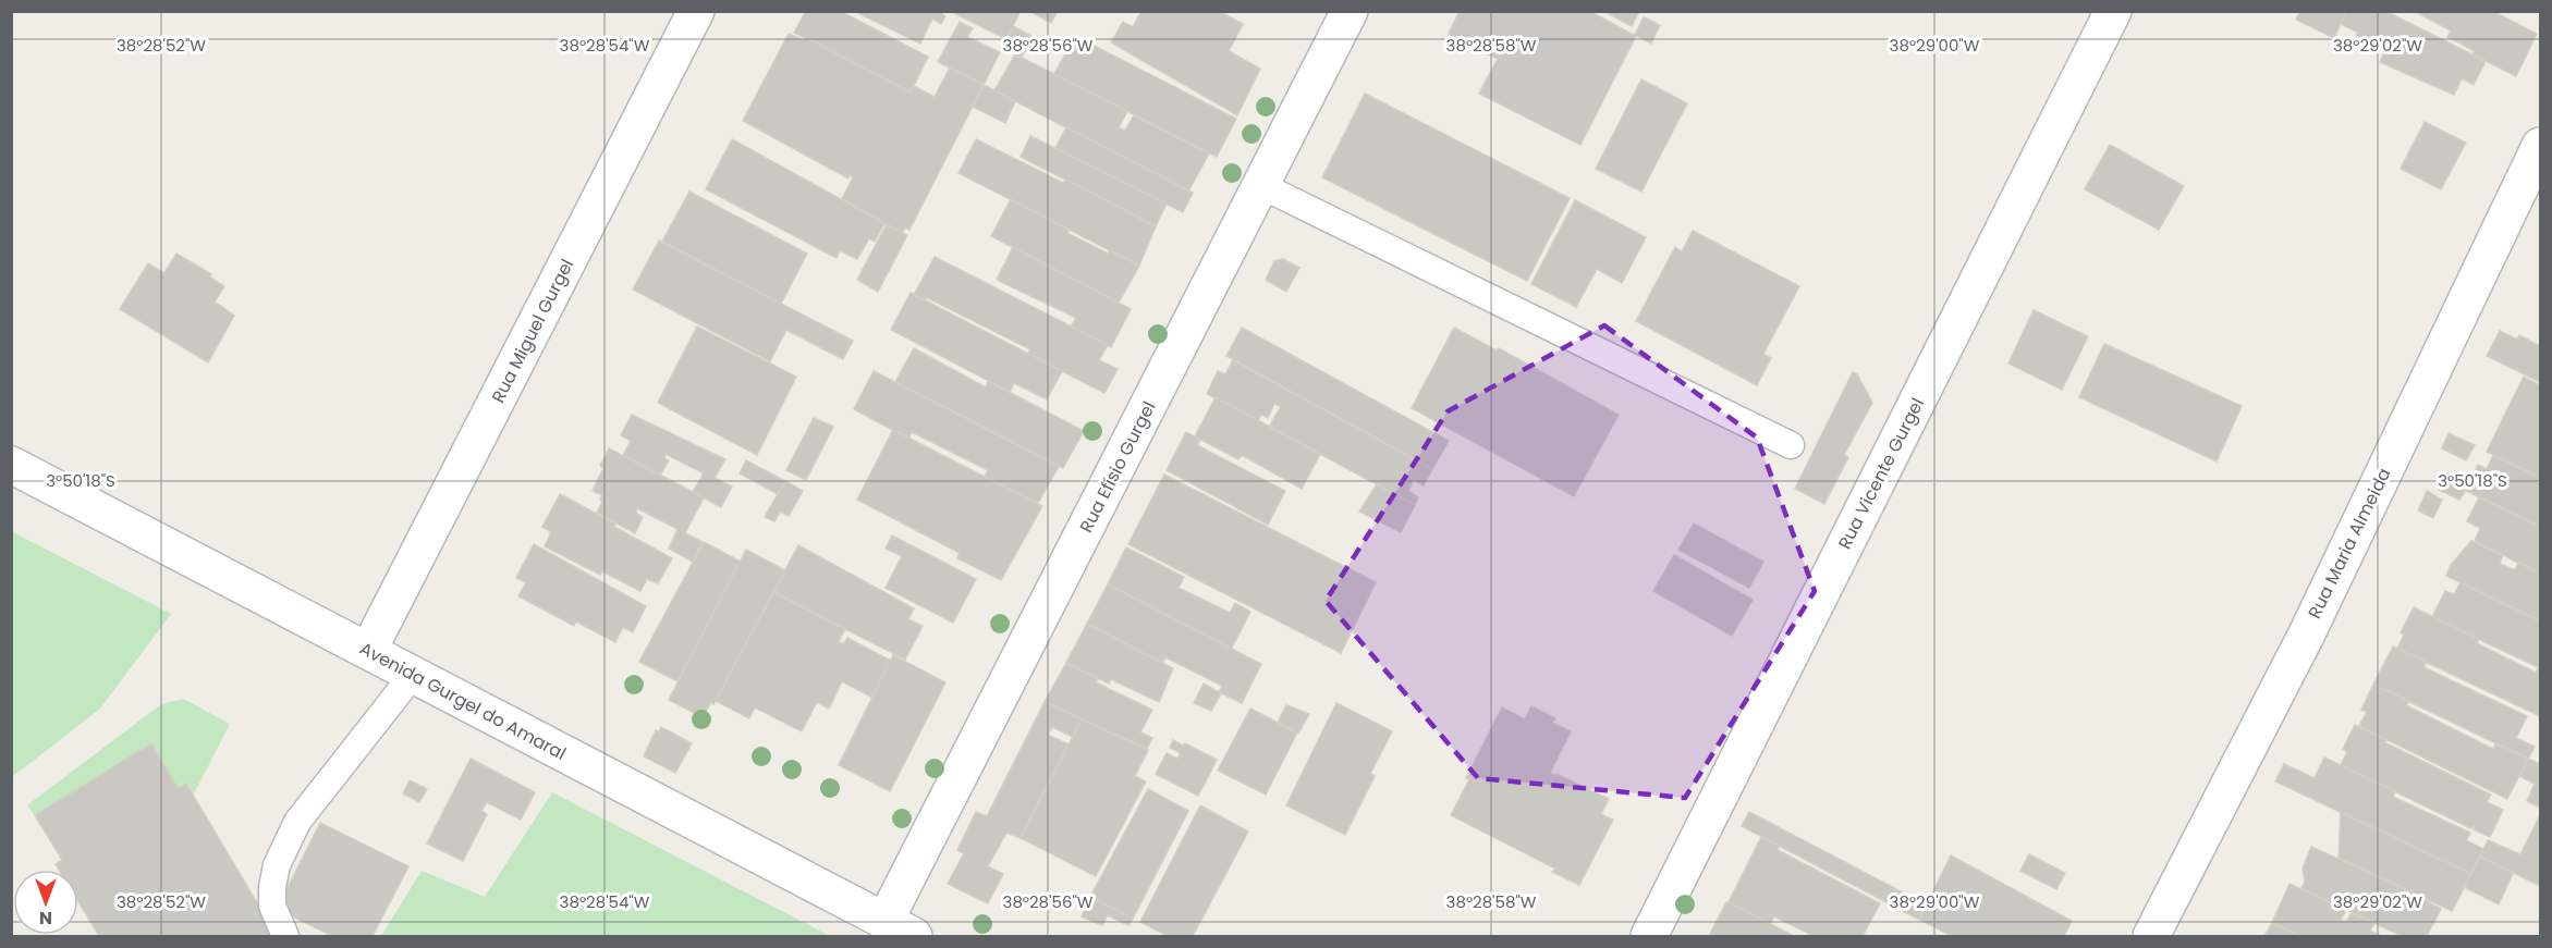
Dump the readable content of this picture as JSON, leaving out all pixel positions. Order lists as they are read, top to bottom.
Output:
{
  "streets": {
    "street": [
      "Rua Miguel Gurgel",
      "Rua Efísio Gurgel",
      "Rua Vicente Gurgel",
      "Rua Maria Almeida",
      "Avenida Gurgel do Amaral"
    ]
  },
  "crossings": [
    ["Rua Miguel Gurgel", "Avenida Gurgel do Amaral"],
    ["Rua Efísio Gurgel", "Avenida Gurgel do Amaral"]
  ],
  "north": "bottom",
  "coordinates": [
    "38°28'52\"W",
    "38°28'54\"W",
    "38°28'56\"W",
    "38°28'58\"W",
    "38°29'00\"W",
    "38°29'02\"W",
    "3°50'18\"S"
  ]
}
